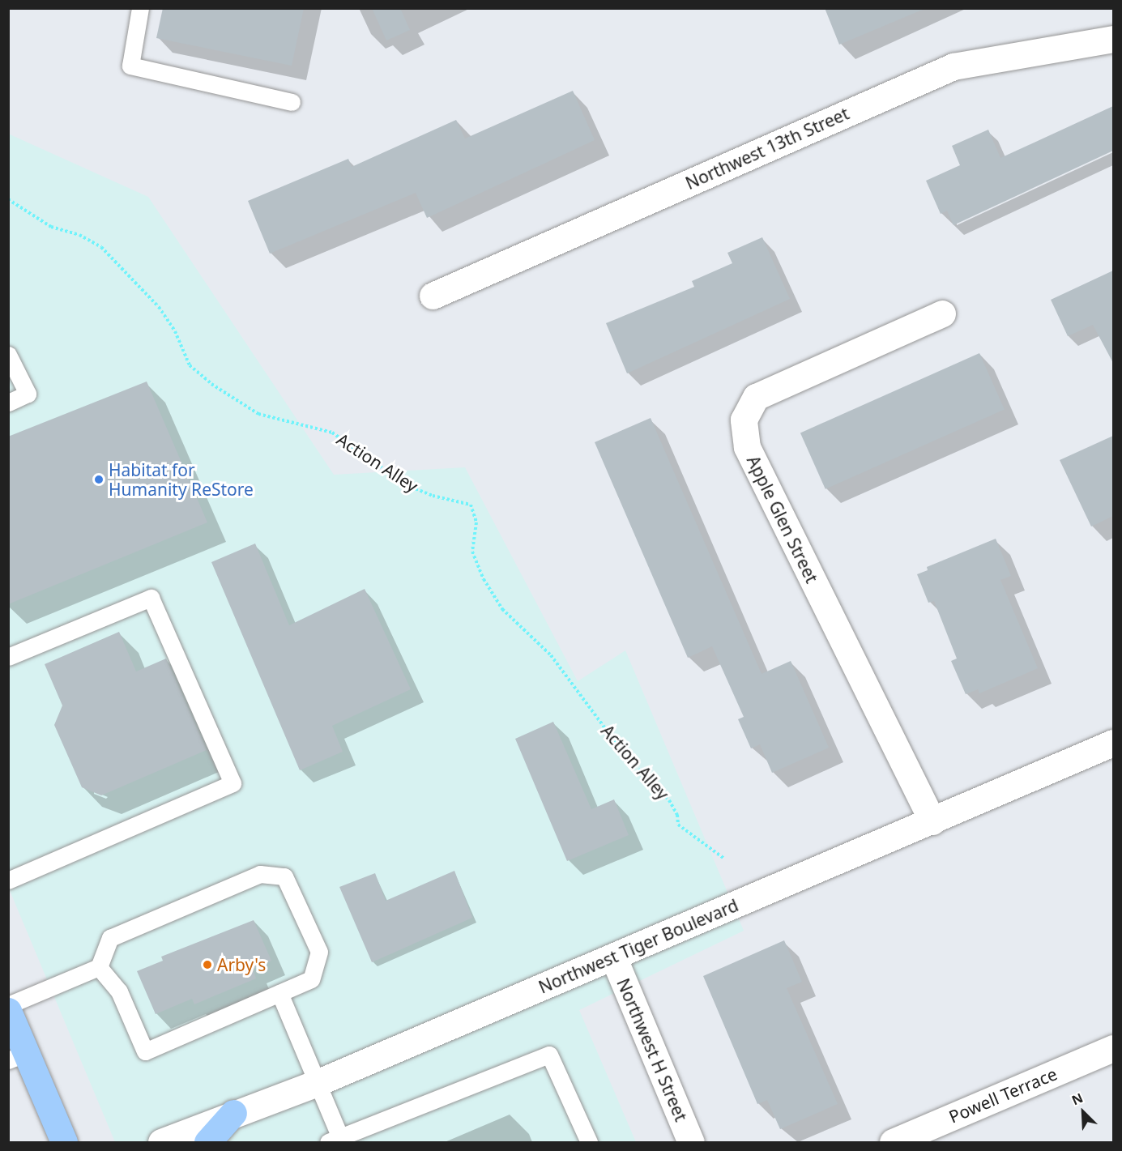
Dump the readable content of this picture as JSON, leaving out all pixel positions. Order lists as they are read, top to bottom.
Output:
{
  "streets": {
    "street": [
      "Northwest 13th Street",
      "Apple Glen Street",
      "Northwest Tiger Boulevard",
      "Northwest H Street",
      "Powell Terrace"
    ],
    "path": ["Action Alley"]
  },
  "crossings": [
    ["Apple Glen Street", "Northwest Tiger Boulevard"],
    ["Northwest Tiger Boulevard", "Northwest H Street"]
  ],
  "places": ["Habitat for Humanity ReStore", "Arby's"],
  "north": "top left"
}
